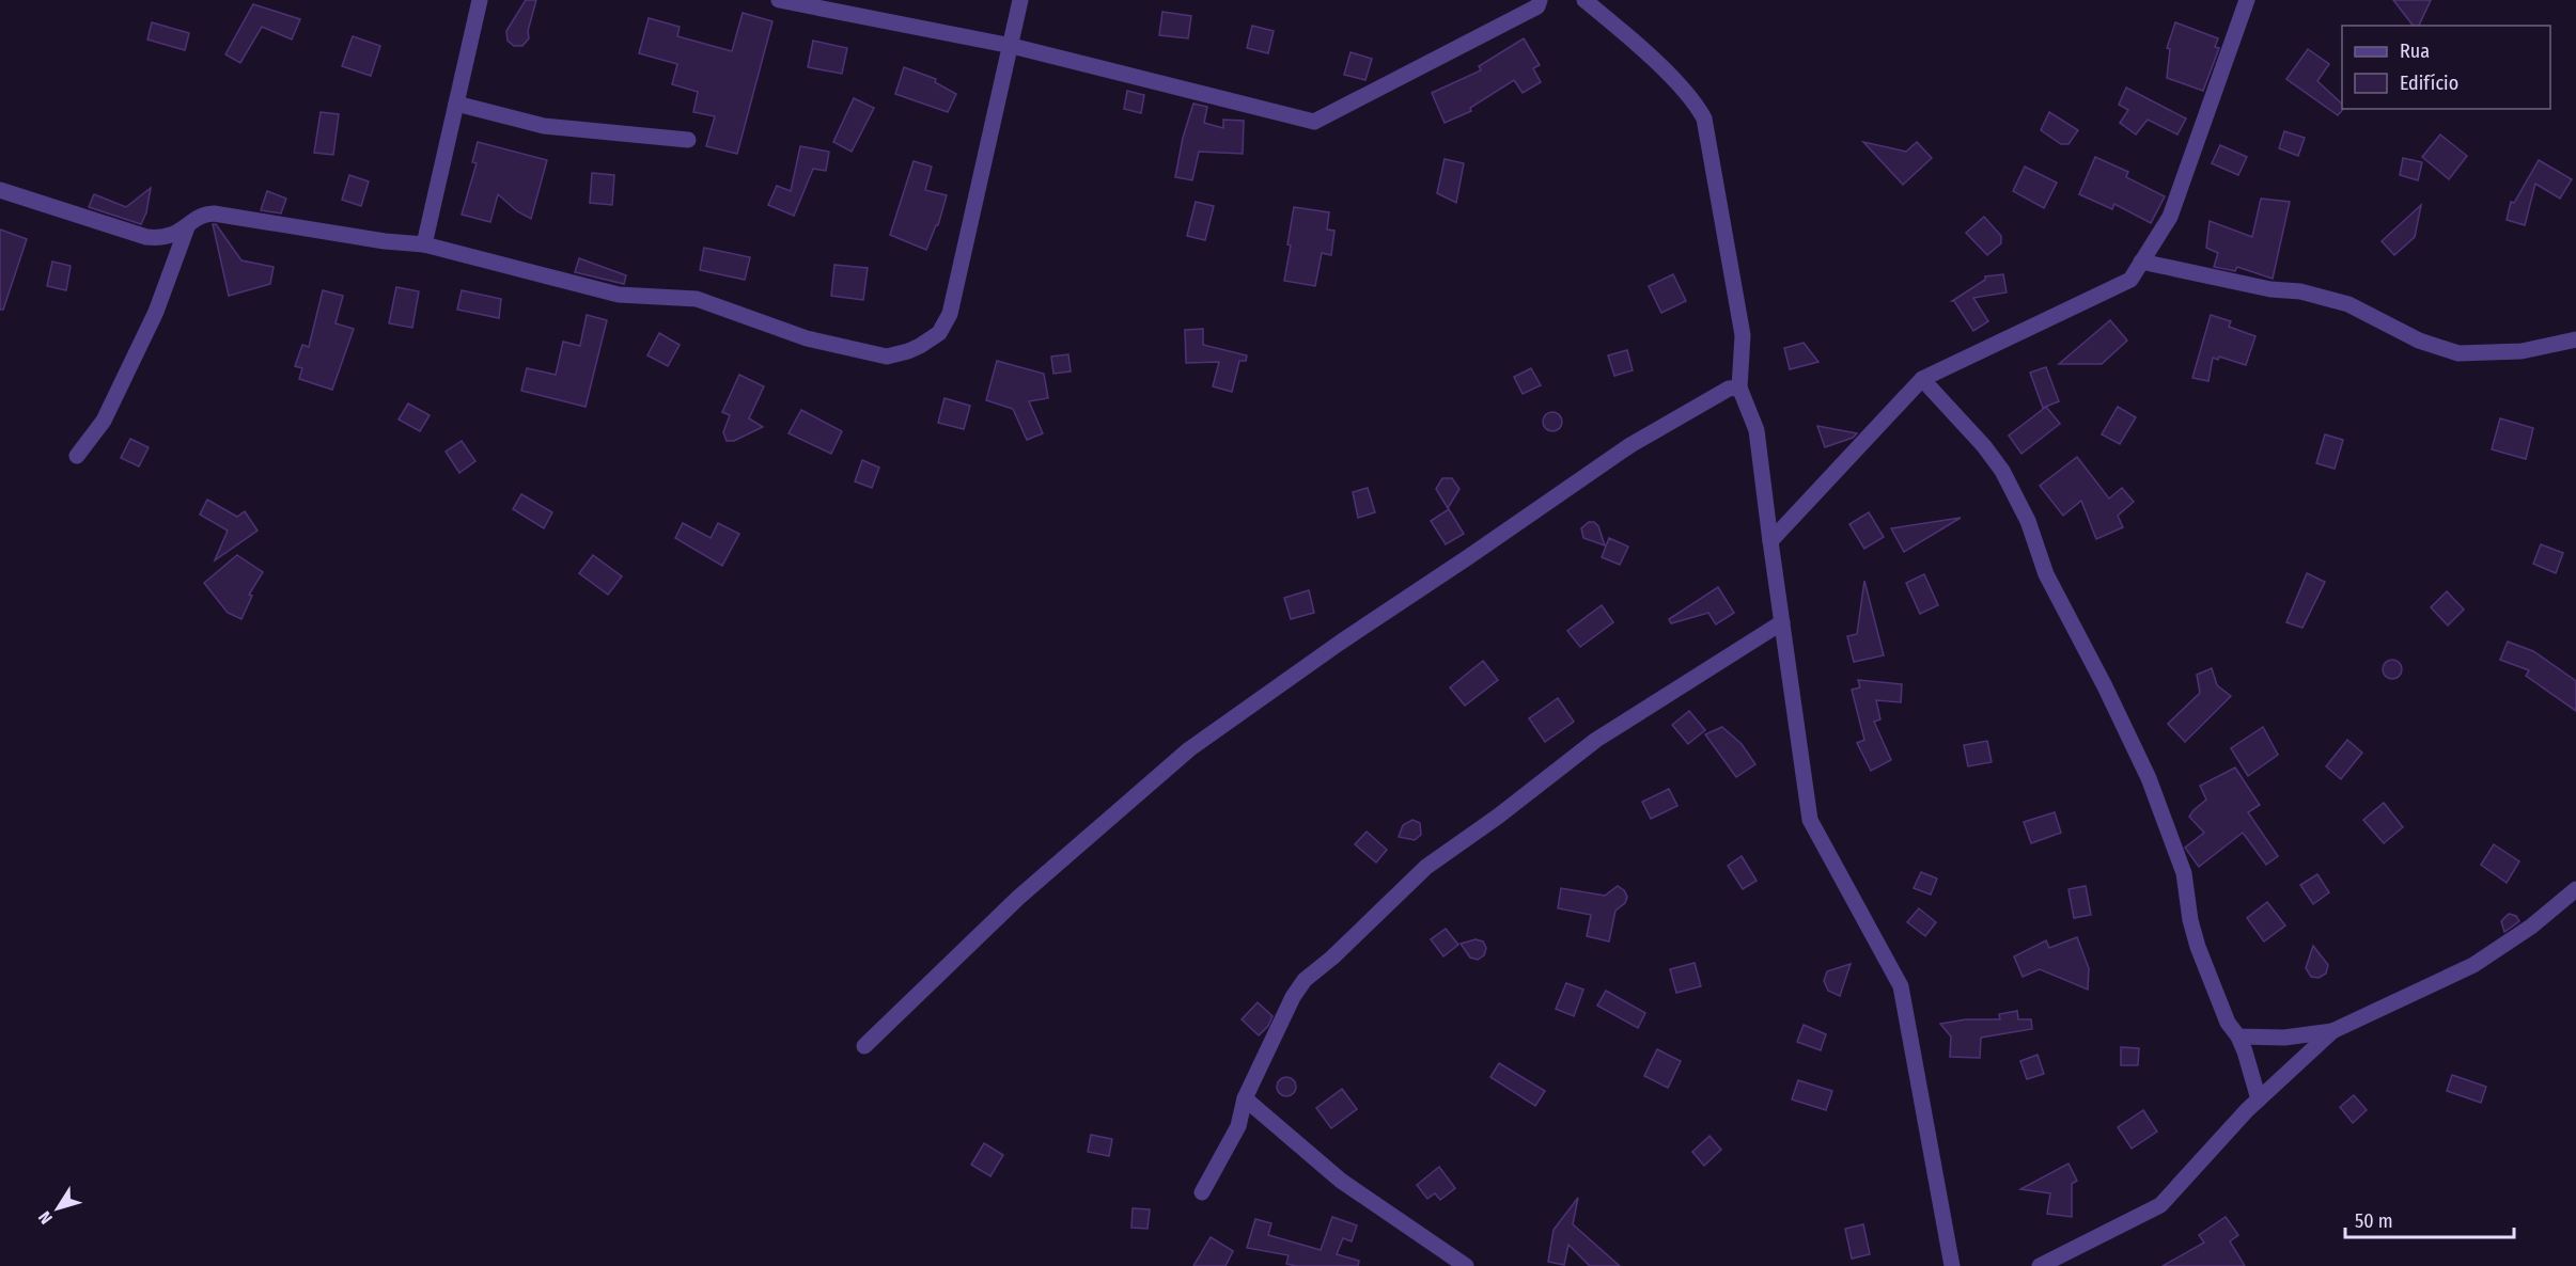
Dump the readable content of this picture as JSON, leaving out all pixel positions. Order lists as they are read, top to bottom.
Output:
{
  "legend": ["Rua", "Edifício"],
  "scale_bar": "50 m",
  "north": "bottom left"
}
